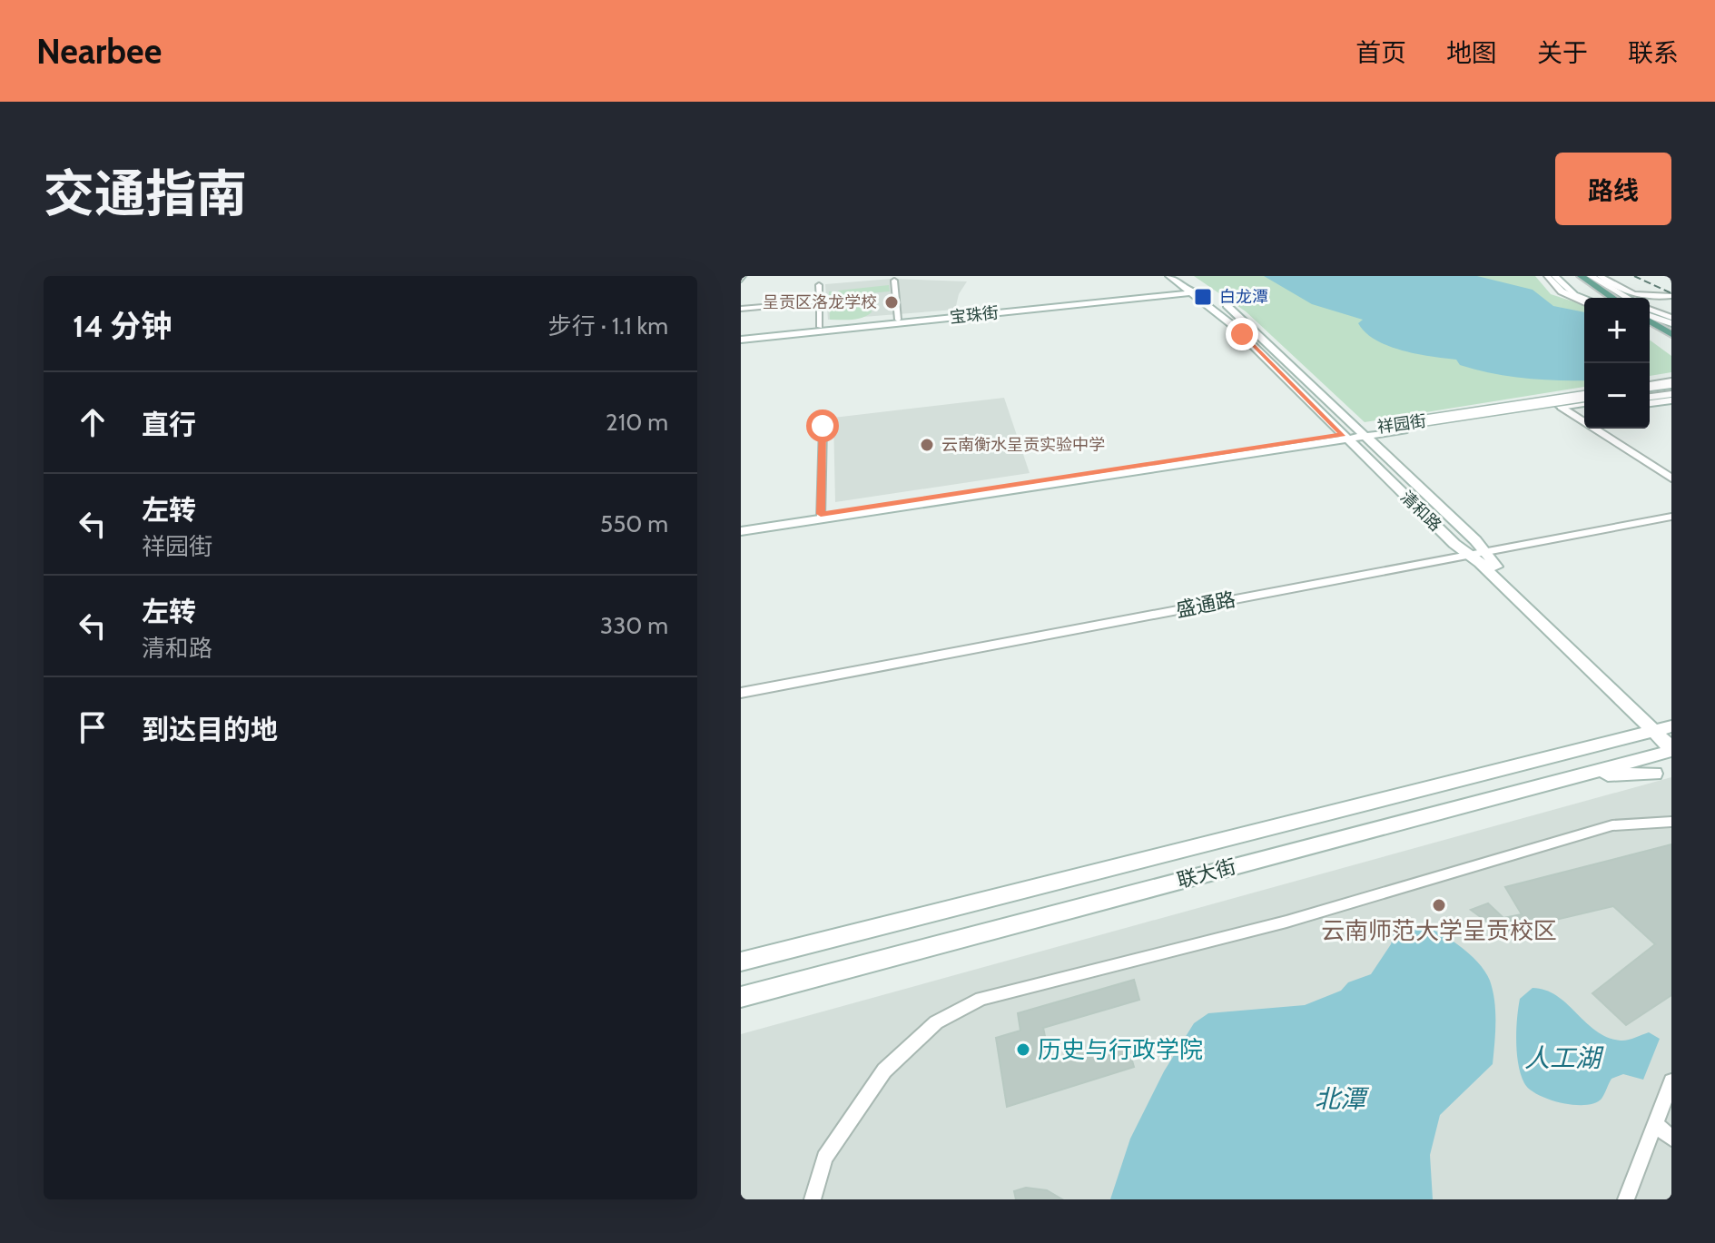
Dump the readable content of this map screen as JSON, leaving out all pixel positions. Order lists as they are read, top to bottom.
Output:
{
  "streets": {
    "main road": [
      "宝珠街",
      "祥园街",
      "清和路",
      "联大街"
    ],
    "street": ["盛通路"]
  },
  "crossings": [
    ["宝珠街", "清和路"],
    ["祥园街", "清和路"],
    ["清和路", "盛通路"],
    ["清和路", "联大街"]
  ],
  "water": ["人工湖", "北潭"],
  "places": {
    "transit": ["白龙潭"],
    "other": [
      "呈贡区洛龙学校",
      "云南衡水呈贡实验中学",
      "云南师范大学呈贡校区",
      "历史与行政学院"
    ]
  },
  "page": {
    "header": "Nearbee",
    "nav": [
      "首页",
      "地图",
      "关于",
      "联系"
    ],
    "title": "交通指南",
    "buttons": "路线",
    "heading": ["14 分钟", "步行 · 1.1 km"],
    "map_buttons": ["+", "−"],
    "list": [
      ["直行", "210 m"],
      ["左转", "祥园街", "550 m"],
      ["左转", "清和路", "330 m"],
      "到达目的地"
    ]
  }
}
